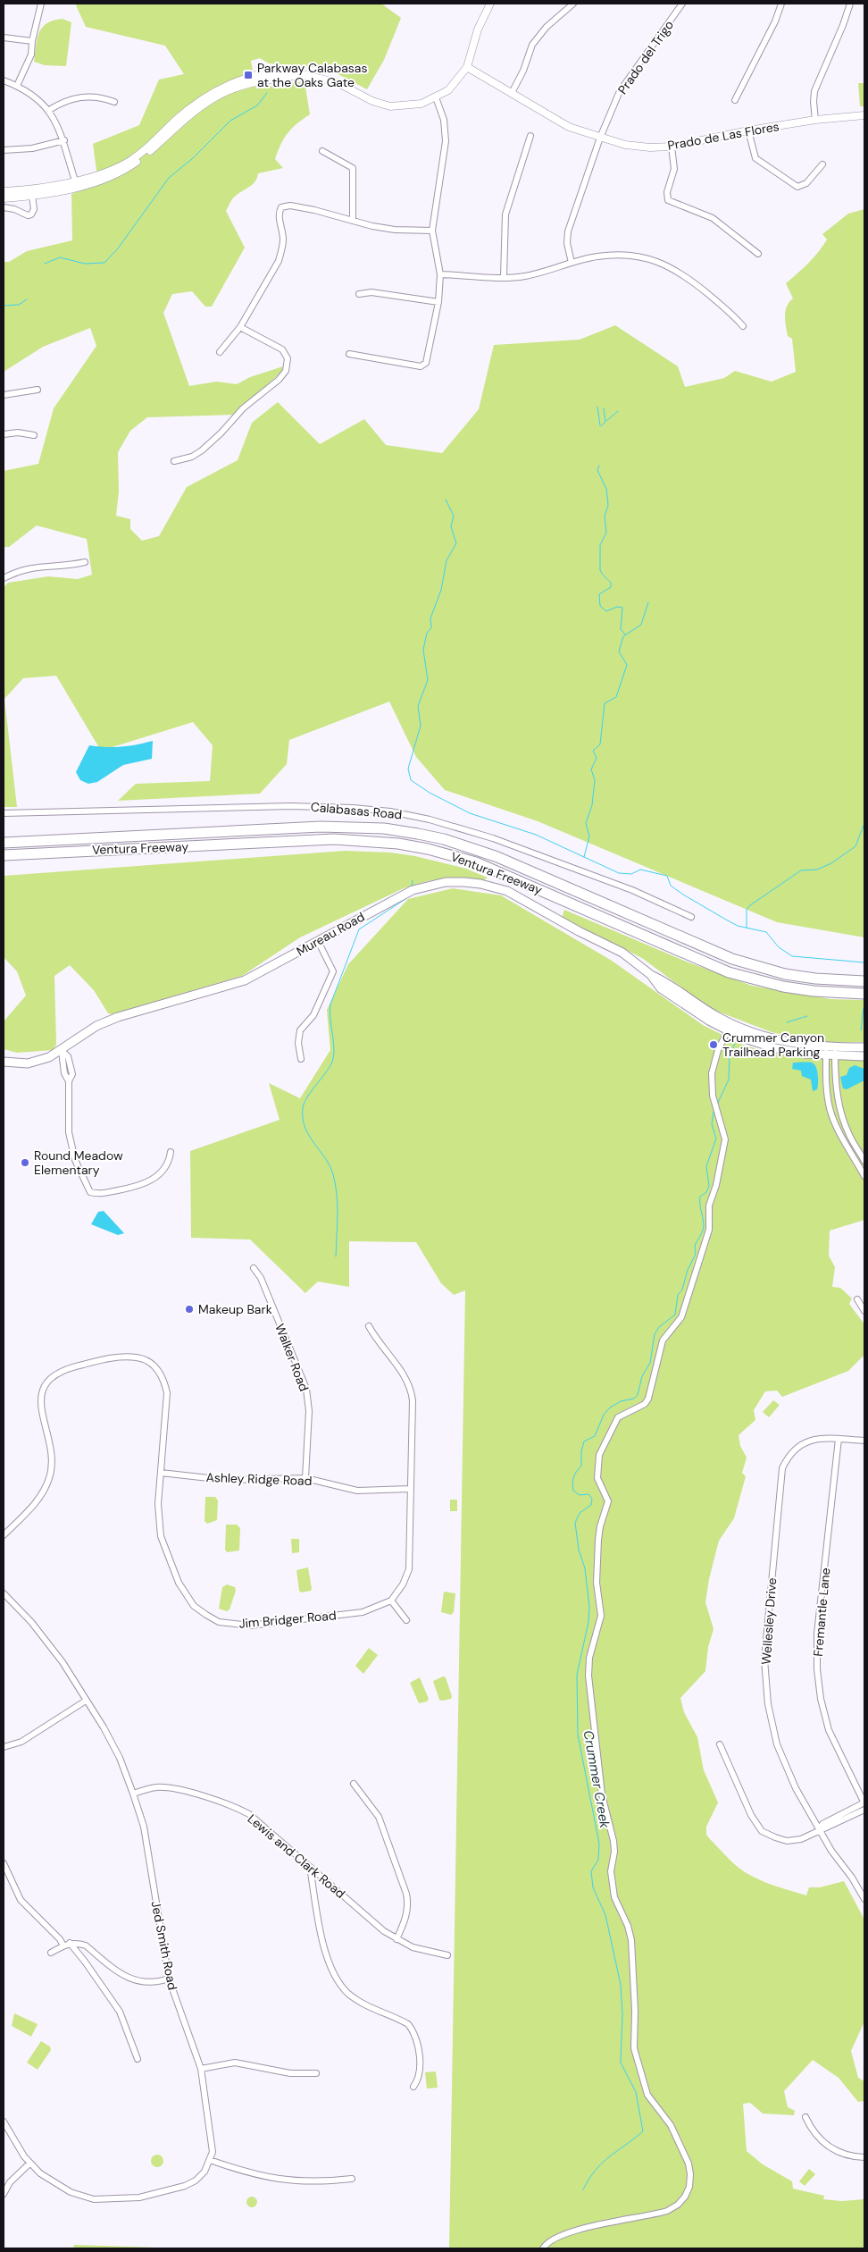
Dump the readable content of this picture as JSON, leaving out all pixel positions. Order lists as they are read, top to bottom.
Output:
{
  "streets": {
    "highway": ["Ventura Freeway"],
    "main road": ["Mureau Road"],
    "street": [
      "Prado del Trigo",
      "Prado de Las Flores",
      "Calabasas Road",
      "Walker Road",
      "Ashley Ridge Road",
      "Fremantle Lane",
      "Jim Bridger Road",
      "Wellesley Drive",
      "Lewis and Clark Road",
      "Jed Smith Road"
    ]
  },
  "crossings": [
    ["Prado del Trigo", "Prado de Las Flores"],
    ["Walker Road", "Ashley Ridge Road"],
    ["Ashley Ridge Road", "Jim Bridger Road"],
    ["Fremantle Lane", "Wellesley Drive"],
    ["Lewis and Clark Road", "Jed Smith Road"]
  ],
  "water": ["Crummer Creek"],
  "places": {
    "transit": ["Parkway Calabasas at the Oaks Gate"],
    "other": ["Crummer Canyon Trailhead Parking", "Round Meadow Elementary", "Makeup Bark"]
  }
}
